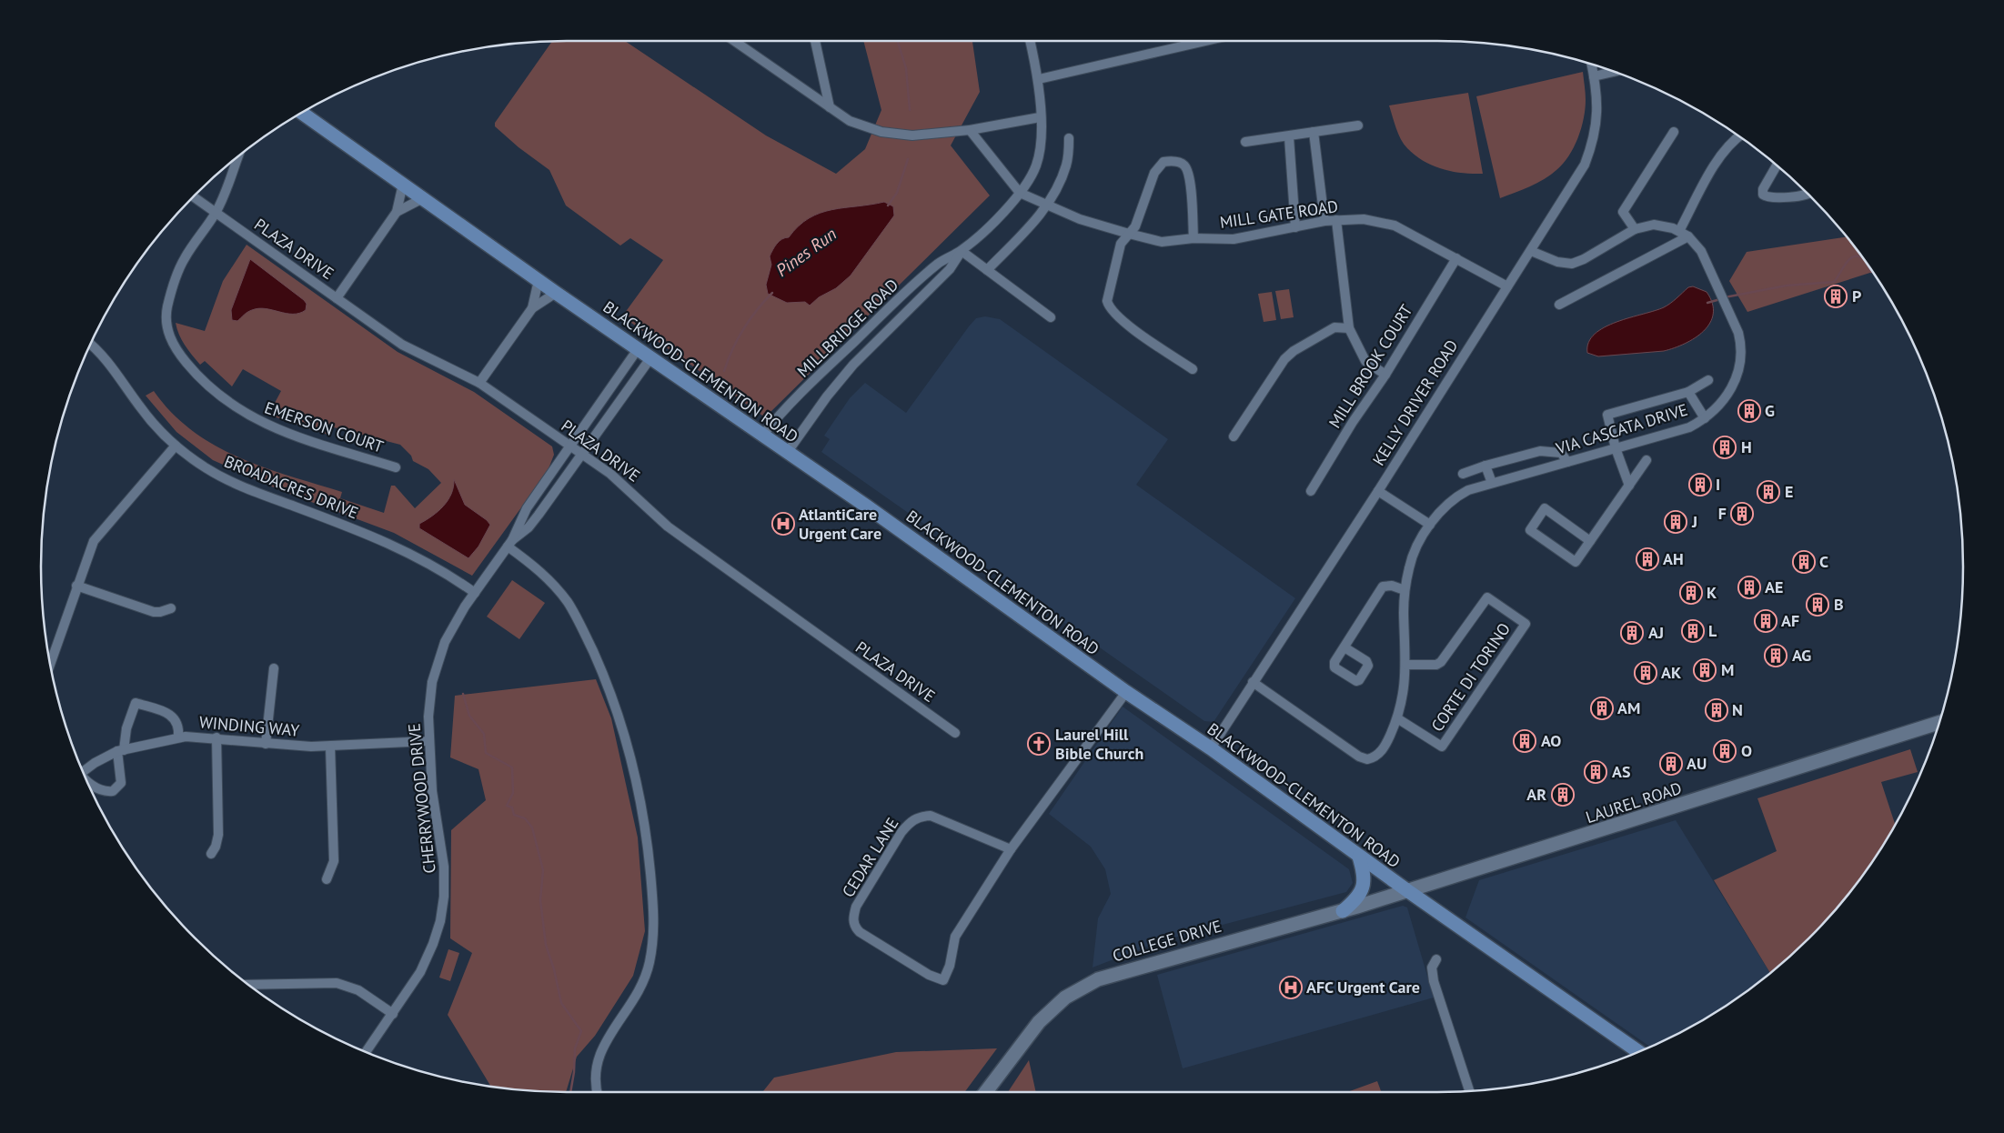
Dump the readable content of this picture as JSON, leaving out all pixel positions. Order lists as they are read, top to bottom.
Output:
{
  "streets": {
    "main road": ["BLACKWOOD-CLEMENTON ROAD", "LAUREL ROAD", "COLLEGE DRIVE"],
    "street": [
      "MILL GATE ROAD",
      "PLAZA DRIVE",
      "MILLBRIDGE ROAD",
      "MILL BROOK COURT",
      "KELLY DRIVER ROAD",
      "EMERSON COURT",
      "VIA CASCATA DRIVE",
      "BROADACRES DRIVE",
      "CORTE DI TORINO",
      "WINDING WAY",
      "CHERRYWOOD DRIVE",
      "CEDAR LANE"
    ]
  },
  "crossings": [
    ["MILL GATE ROAD", "MILLBRIDGE ROAD"],
    ["MILL GATE ROAD", "MILL BROOK COURT"],
    ["MILL GATE ROAD", "KELLY DRIVER ROAD"],
    ["PLAZA DRIVE", "EMERSON COURT"],
    ["PLAZA DRIVE", "CHERRYWOOD DRIVE"],
    ["MILLBRIDGE ROAD", "BLACKWOOD-CLEMENTON ROAD"],
    ["BLACKWOOD-CLEMENTON ROAD", "KELLY DRIVER ROAD"],
    ["BLACKWOOD-CLEMENTON ROAD", "CHERRYWOOD DRIVE"],
    ["BLACKWOOD-CLEMENTON ROAD", "LAUREL ROAD"],
    ["BLACKWOOD-CLEMENTON ROAD", "CEDAR LANE"],
    ["BLACKWOOD-CLEMENTON ROAD", "COLLEGE DRIVE"],
    ["KELLY DRIVER ROAD", "VIA CASCATA DRIVE"],
    ["VIA CASCATA DRIVE", "CORTE DI TORINO"],
    ["BROADACRES DRIVE", "CHERRYWOOD DRIVE"],
    ["WINDING WAY", "CHERRYWOOD DRIVE"],
    ["LAUREL ROAD", "COLLEGE DRIVE"]
  ],
  "water": ["Pines Run"],
  "places": {
    "building": [
      "P",
      "G",
      "H",
      "I",
      "E",
      "F",
      "J",
      "AH",
      "C",
      "AE",
      "K",
      "B",
      "AF",
      "L",
      "AJ",
      "AG",
      "M",
      "AK",
      "AM",
      "N",
      "AO",
      "O",
      "AU",
      "AS",
      "AR"
    ],
    "hospital": ["AtlantiCare Urgent Care", "AFC Urgent Care"],
    "church": ["Laurel Hill Bible Church"]
  }
}
